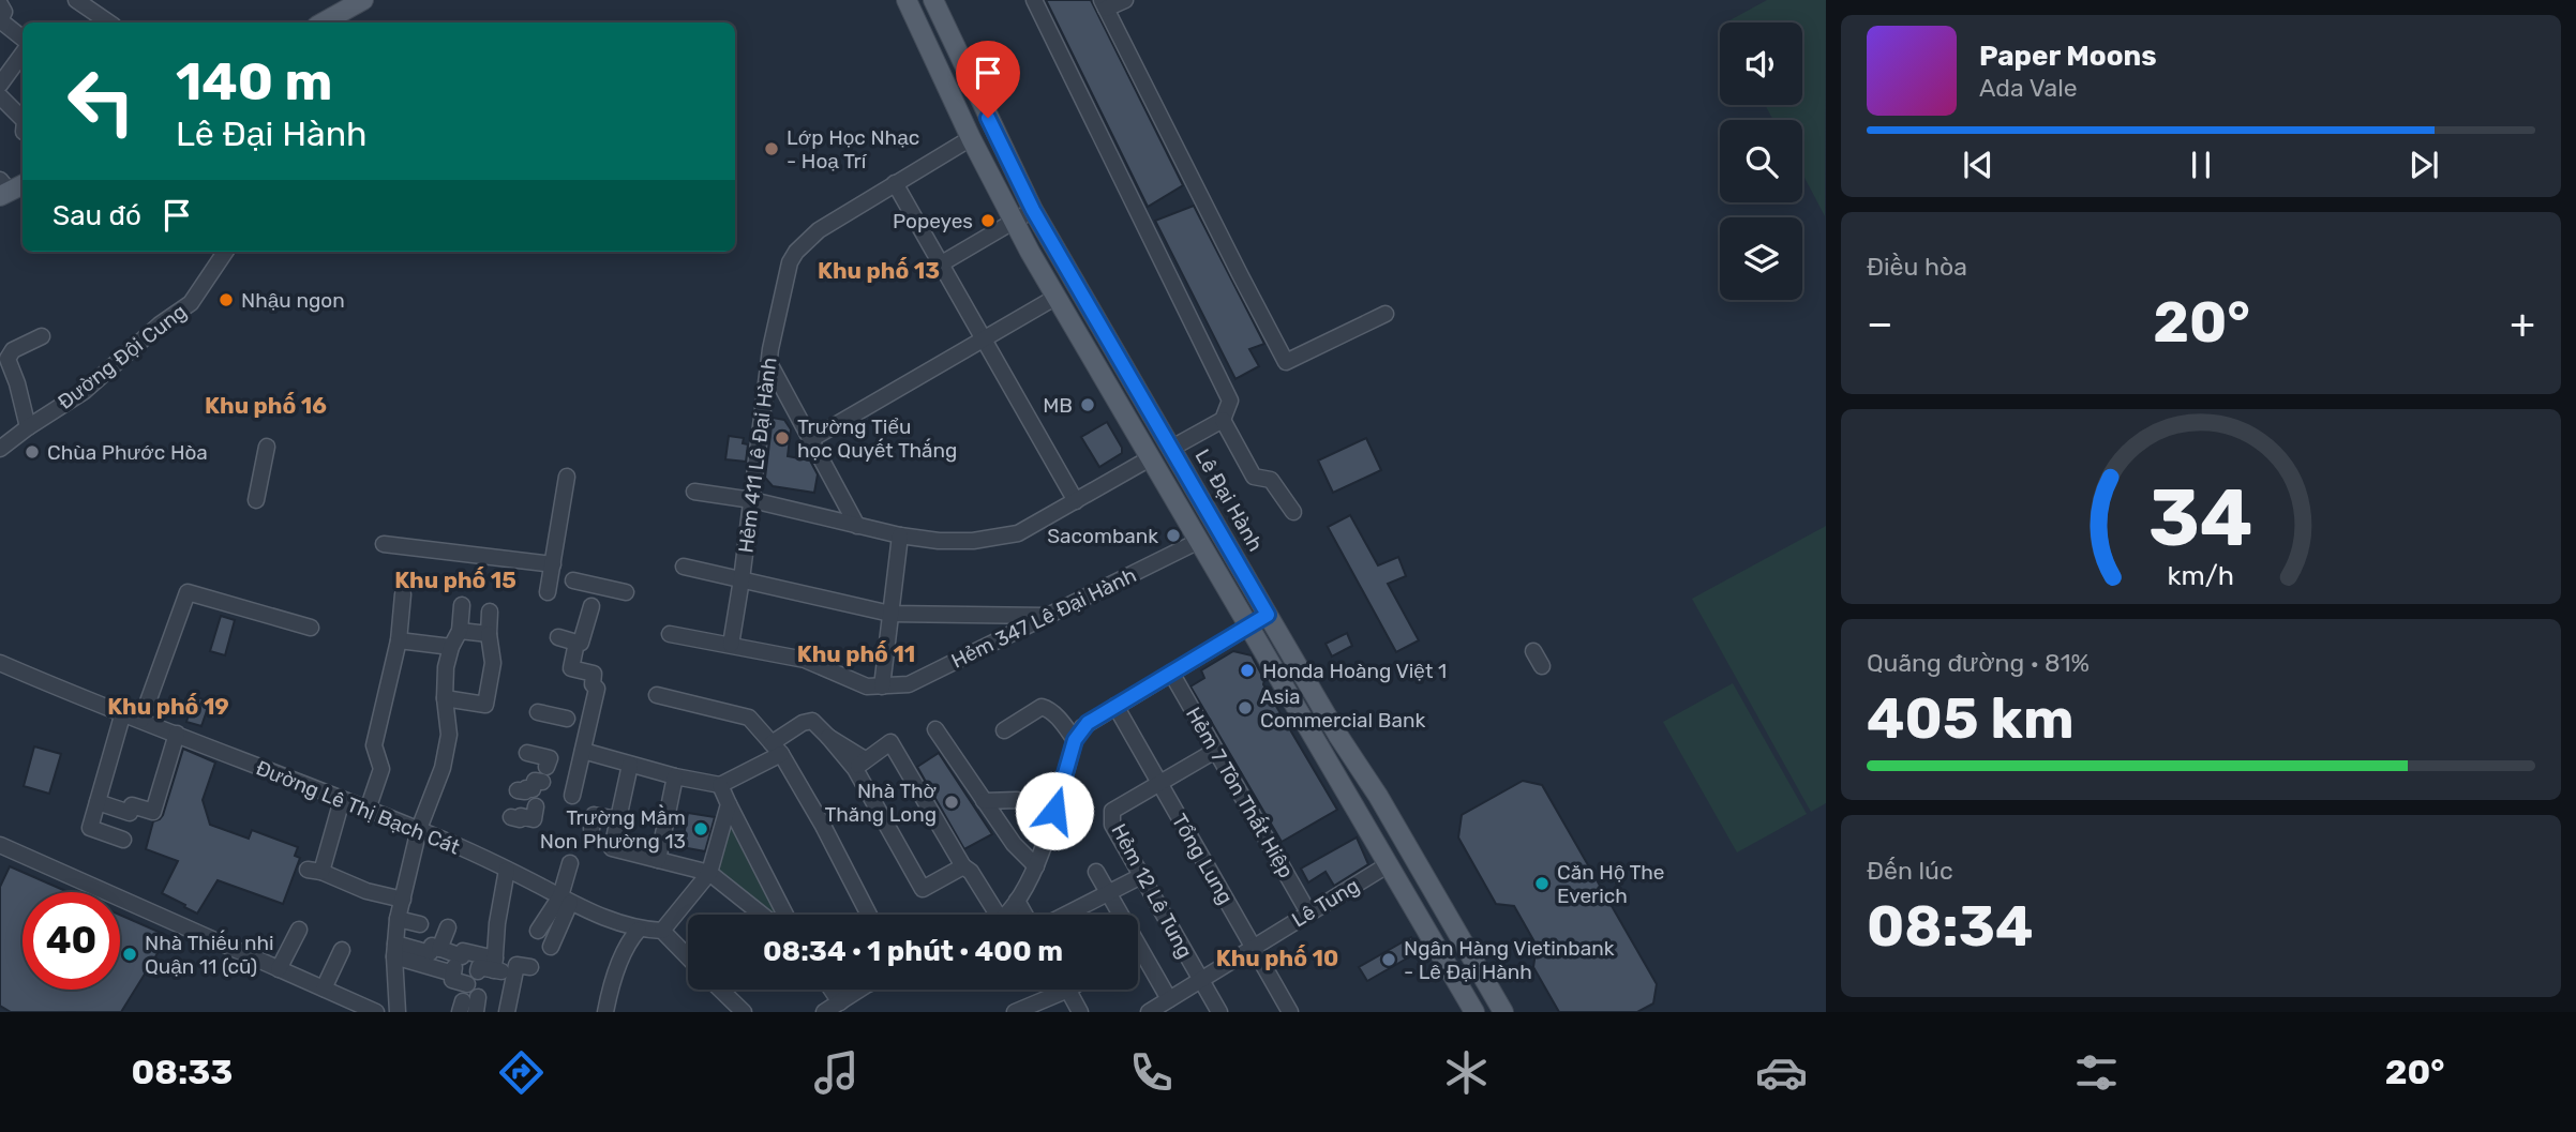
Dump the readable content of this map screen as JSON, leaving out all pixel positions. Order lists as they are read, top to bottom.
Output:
{
  "streets": {
    "main road": ["Lê Đại Hành"],
    "street": [
      "Đường Đội Cung",
      "Hẻm 411 Lê Đại Hành",
      "Hẻm 347 Lê Đại Hành",
      "Hẻm 7 Tôn Thất Hiệp",
      "Đường Lê Thị Bạch Cát",
      "Tổng Lung",
      "Hẻm 12 Lê Tung",
      "Lê Tung"
    ]
  },
  "crossings": [
    ["Hẻm 411 Lê Đại Hành", "Hẻm 347 Lê Đại Hành"],
    ["Hẻm 7 Tôn Thất Hiệp", "Lê Tung"],
    ["Tổng Lung", "Hẻm 12 Lê Tung"],
    ["Tổng Lung", "Lê Tung"],
    ["Hẻm 12 Lê Tung", "Lê Tung"]
  ],
  "districts": [
    "Khu phố 13",
    "Khu phố 16",
    "Khu phố 15",
    "Khu phố 11",
    "Khu phố 19",
    "Khu phố 10"
  ],
  "places": [
    "Lớp Học Nhạc - Hoạ Trí",
    "Popeyes",
    "Nhậu ngon",
    "MB",
    "Trường Tiểu học Quyết Thắng",
    "Chùa Phước Hòa",
    "Sacombank",
    "Honda Hoàng Việt 1",
    "Asia Commercial Bank",
    "Nhà Thờ Thăng Long",
    "Trường Mầm Non Phường 13",
    "Căn Hộ The Everich",
    "Nhà Thiếu nhi Quận 11 (cũ)",
    "Ngân Hàng Vietinbank - Lê Đại Hành"
  ],
  "page": {
    "turn": ["140 m", "Lê Đại Hành"],
    "song": ["Paper Moons", "Ada Vale"],
    "then": "Sau đó",
    "tile": [
      "Điều hòa",
      ["Quãng đường · 81%", "405 km"],
      ["Đến lúc", "08:34"]
    ],
    "heat": ["−", "20°", "+"],
    "limit": "40",
    "trip": "08:34 · 1 phút · 400 m",
    "tabs": ["08:33", "20°"],
    "gauge": ["34", "km/h"]
  }
}
